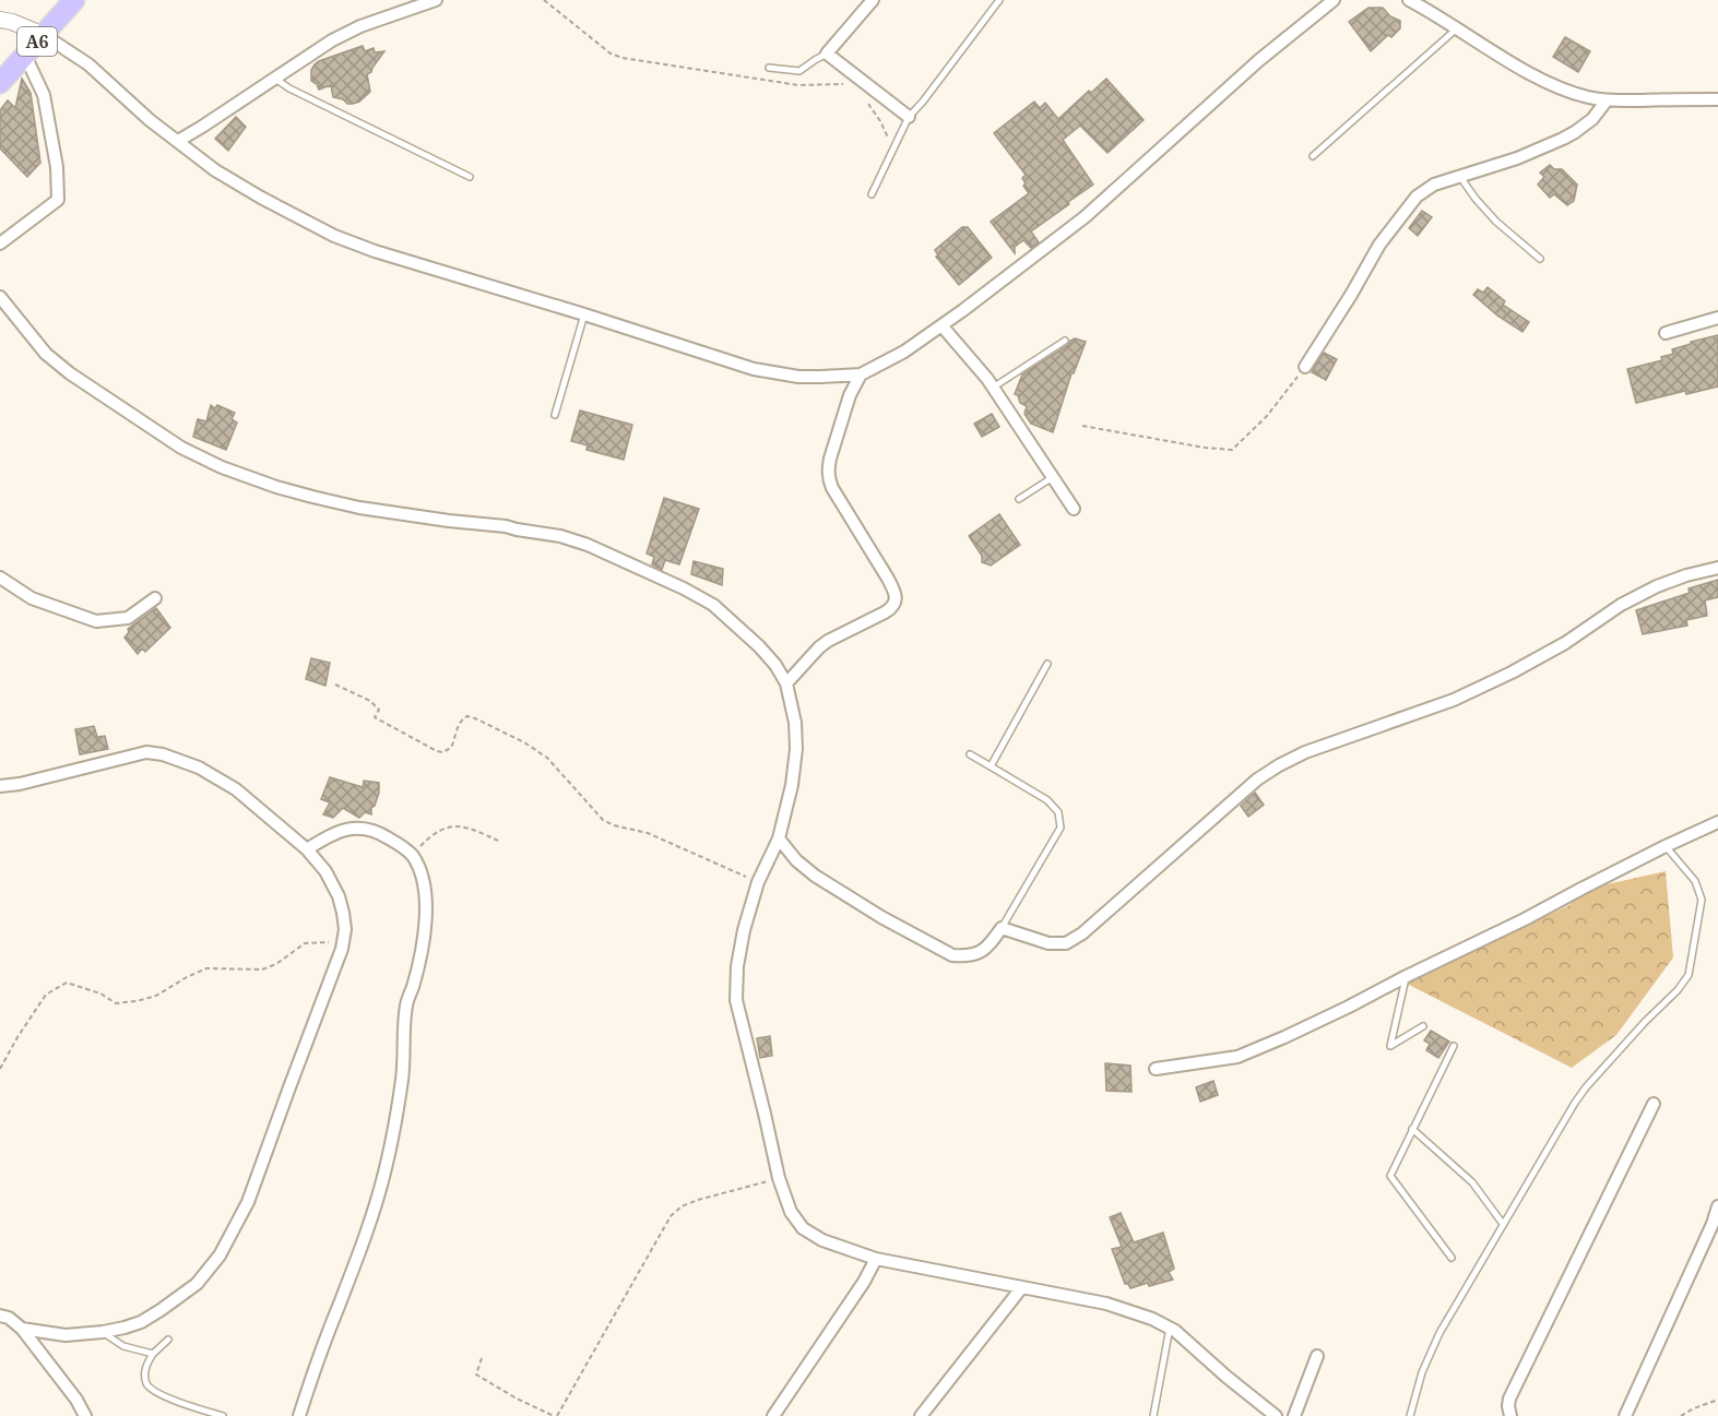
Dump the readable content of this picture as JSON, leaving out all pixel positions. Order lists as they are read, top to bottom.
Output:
{
  "streets": {
    "highway": ["A6"]
  }
}
